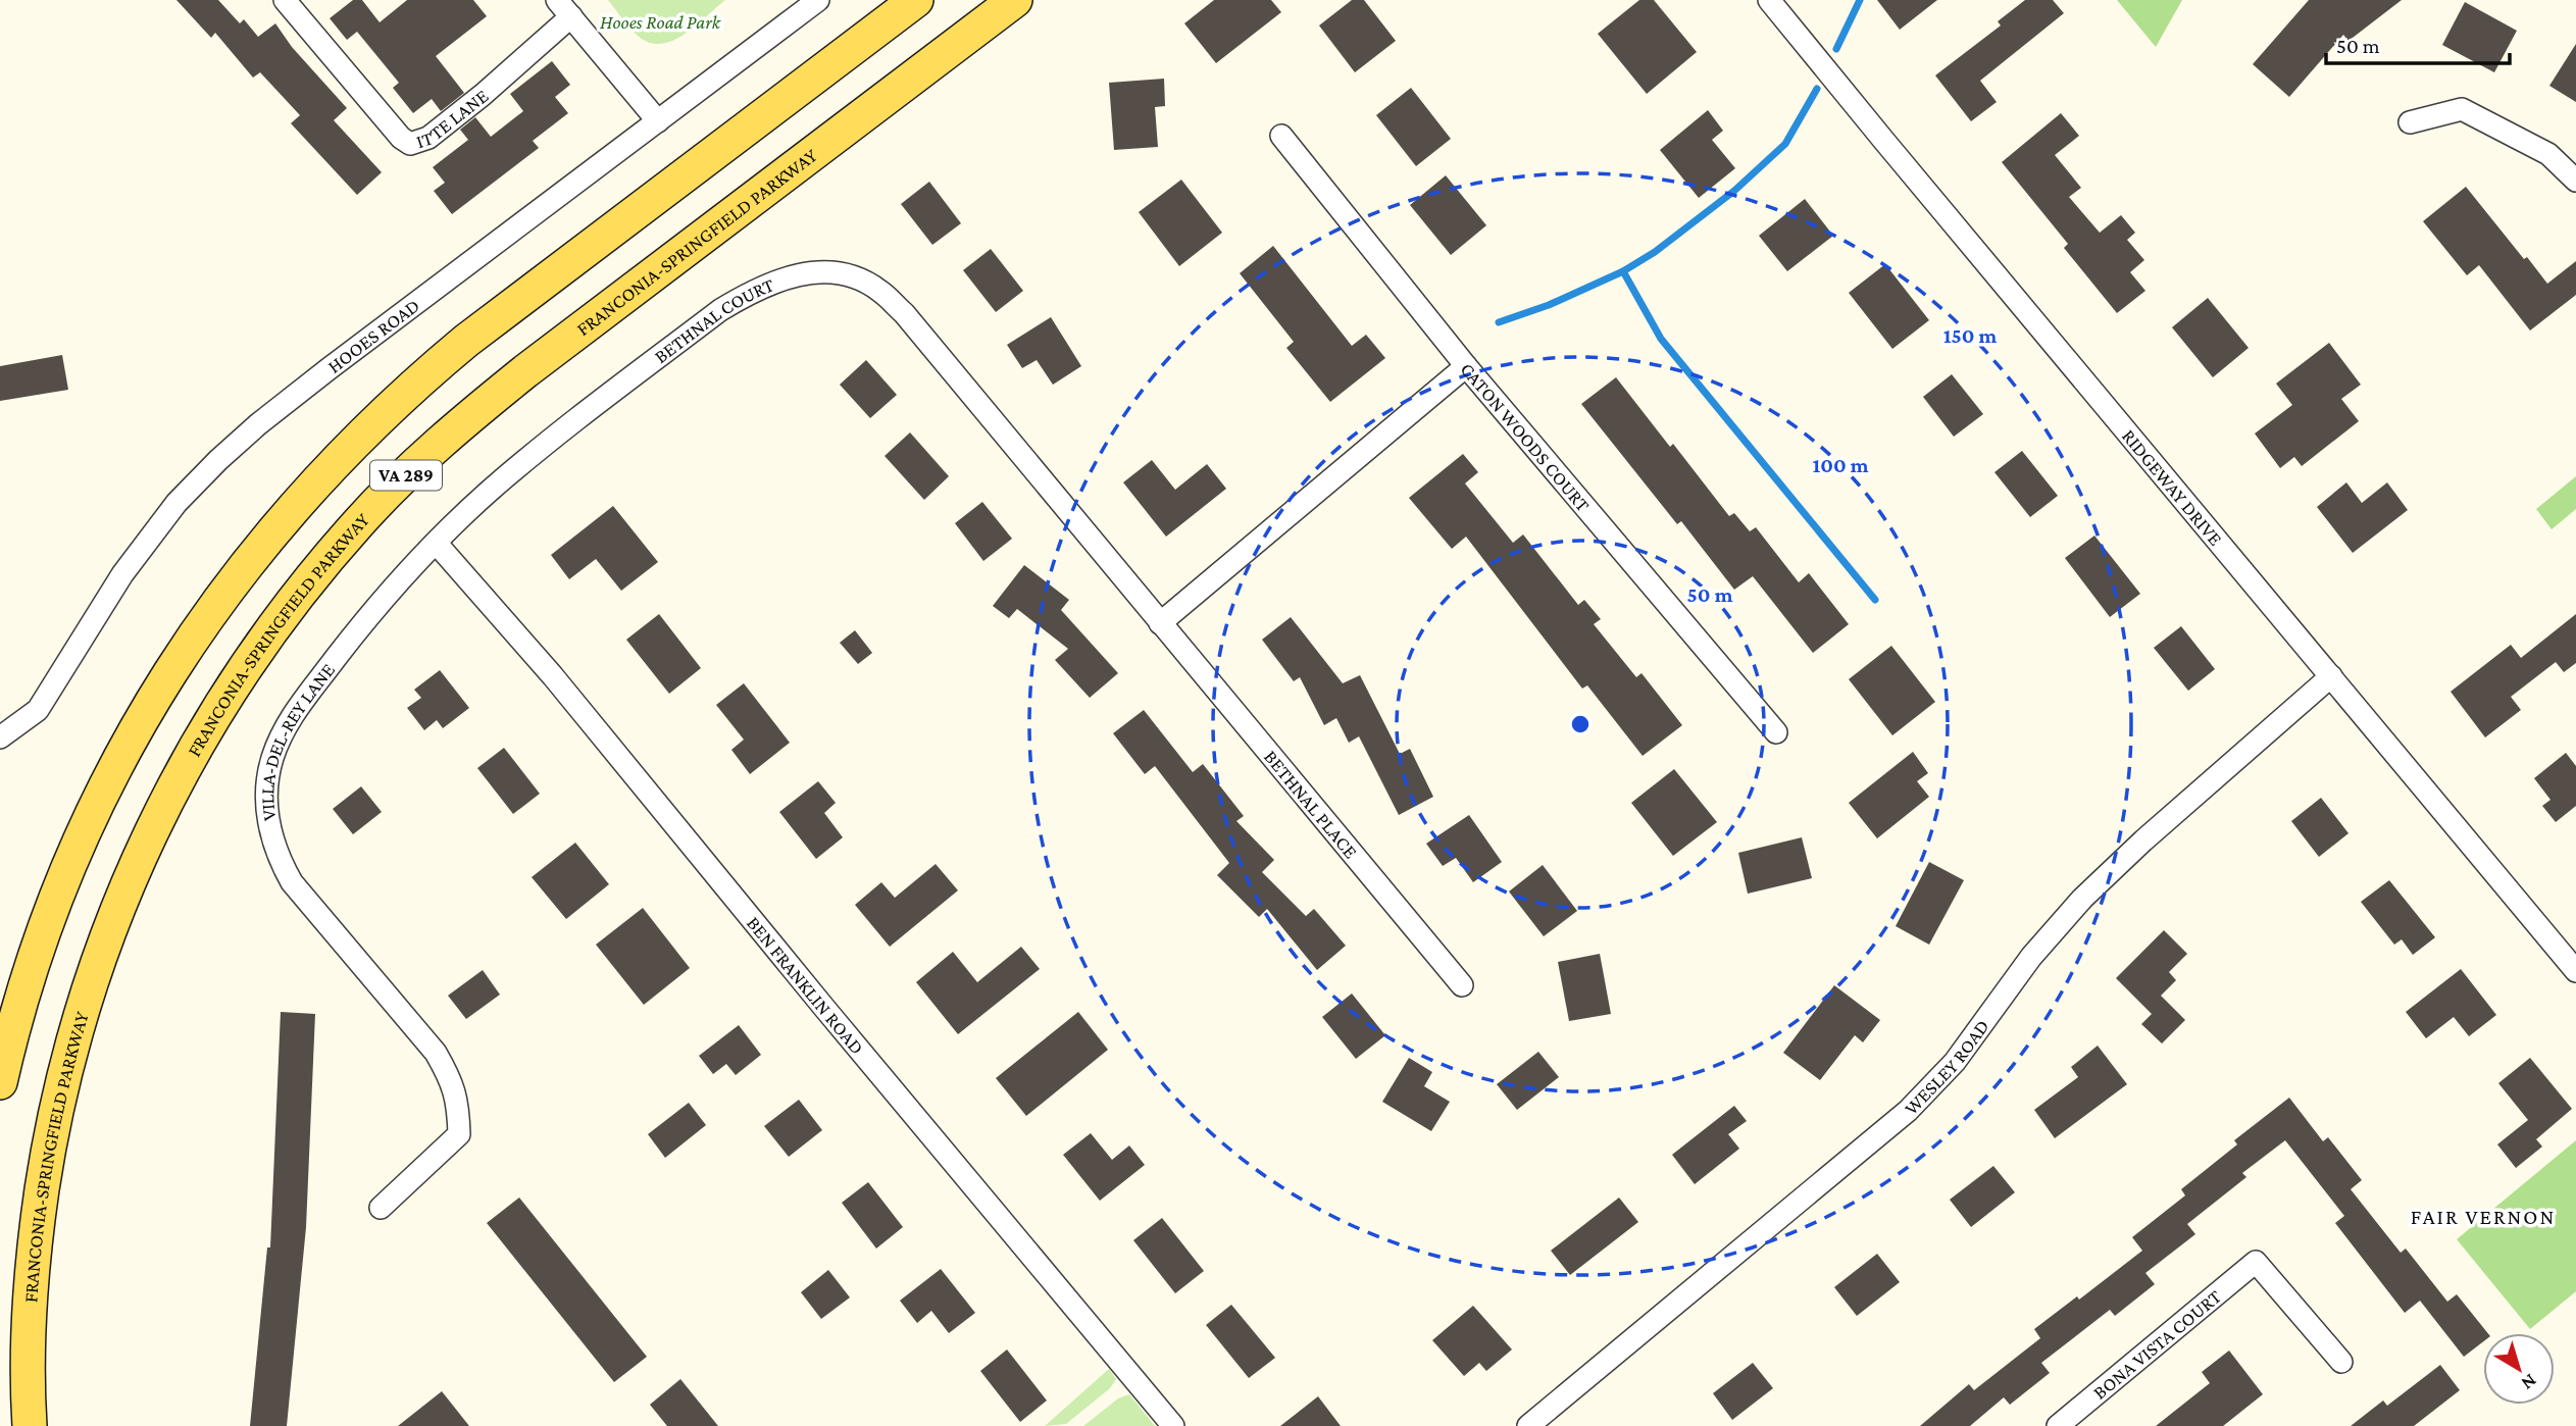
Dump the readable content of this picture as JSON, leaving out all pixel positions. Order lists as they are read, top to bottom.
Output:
{
  "streets": {
    "main road": ["FRANCONIA-SPRINGFIELD PARKWAY", "VA 289"],
    "street": [
      "ITTE LANE",
      "BETHNAL COURT",
      "HOOES ROAD",
      "CATON WOODS COURT",
      "RIDGEWAY DRIVE",
      "VILLA-DEL-REY LANE",
      "BETHNAL PLACE",
      "BEN FRANKLIN ROAD",
      "WESLEY ROAD",
      "BONA VISTA COURT"
    ]
  },
  "crossings": [
    ["BETHNAL COURT", "VILLA-DEL-REY LANE"],
    ["BETHNAL COURT", "BETHNAL PLACE"],
    ["BETHNAL COURT", "BEN FRANKLIN ROAD"],
    ["RIDGEWAY DRIVE", "WESLEY ROAD"],
    ["VILLA-DEL-REY LANE", "BEN FRANKLIN ROAD"]
  ],
  "districts": ["FAIR VERNON"],
  "parks": ["Hooes Road Park"],
  "scale_bar": "50 m",
  "north": "bottom right",
  "rings": ["150 m", "100 m", "50 m"]
}
